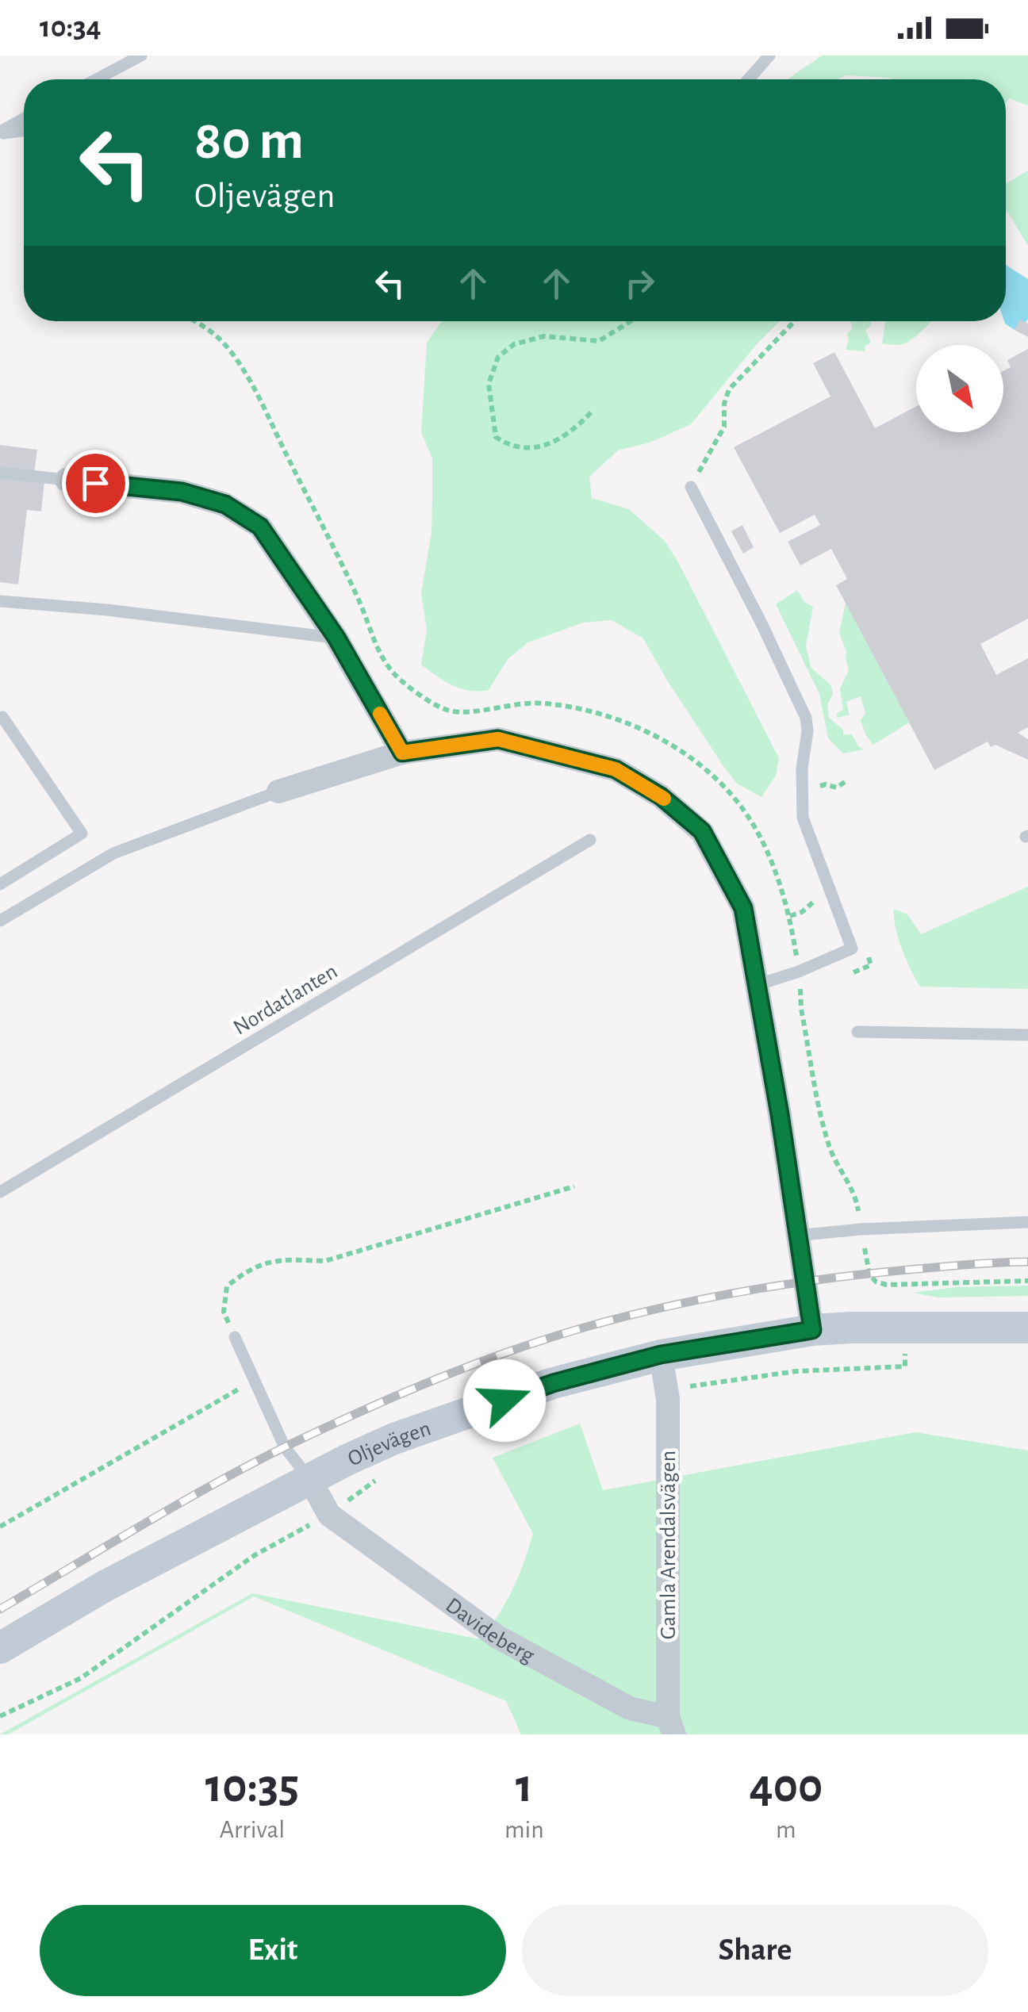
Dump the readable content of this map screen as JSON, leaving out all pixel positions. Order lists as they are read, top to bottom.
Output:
{
  "streets": {
    "street": ["Oljevägen", "Gamla Arendalsvägen", "Davideberg"],
    "lane": ["Nordatlanten"]
  },
  "crossings": [
    ["Oljevägen", "Gamla Arendalsvägen"],
    ["Oljevägen", "Davideberg"],
    ["Gamla Arendalsvägen", "Davideberg"]
  ],
  "north": "bottom right",
  "page": {
    "status": "10:34",
    "turn": ["80 m", "Oljevägen"],
    "eta": [
      "10:35",
      "Arrival",
      "1",
      "min",
      "400",
      "m"
    ],
    "buttons": ["Exit", "Share"]
  }
}
